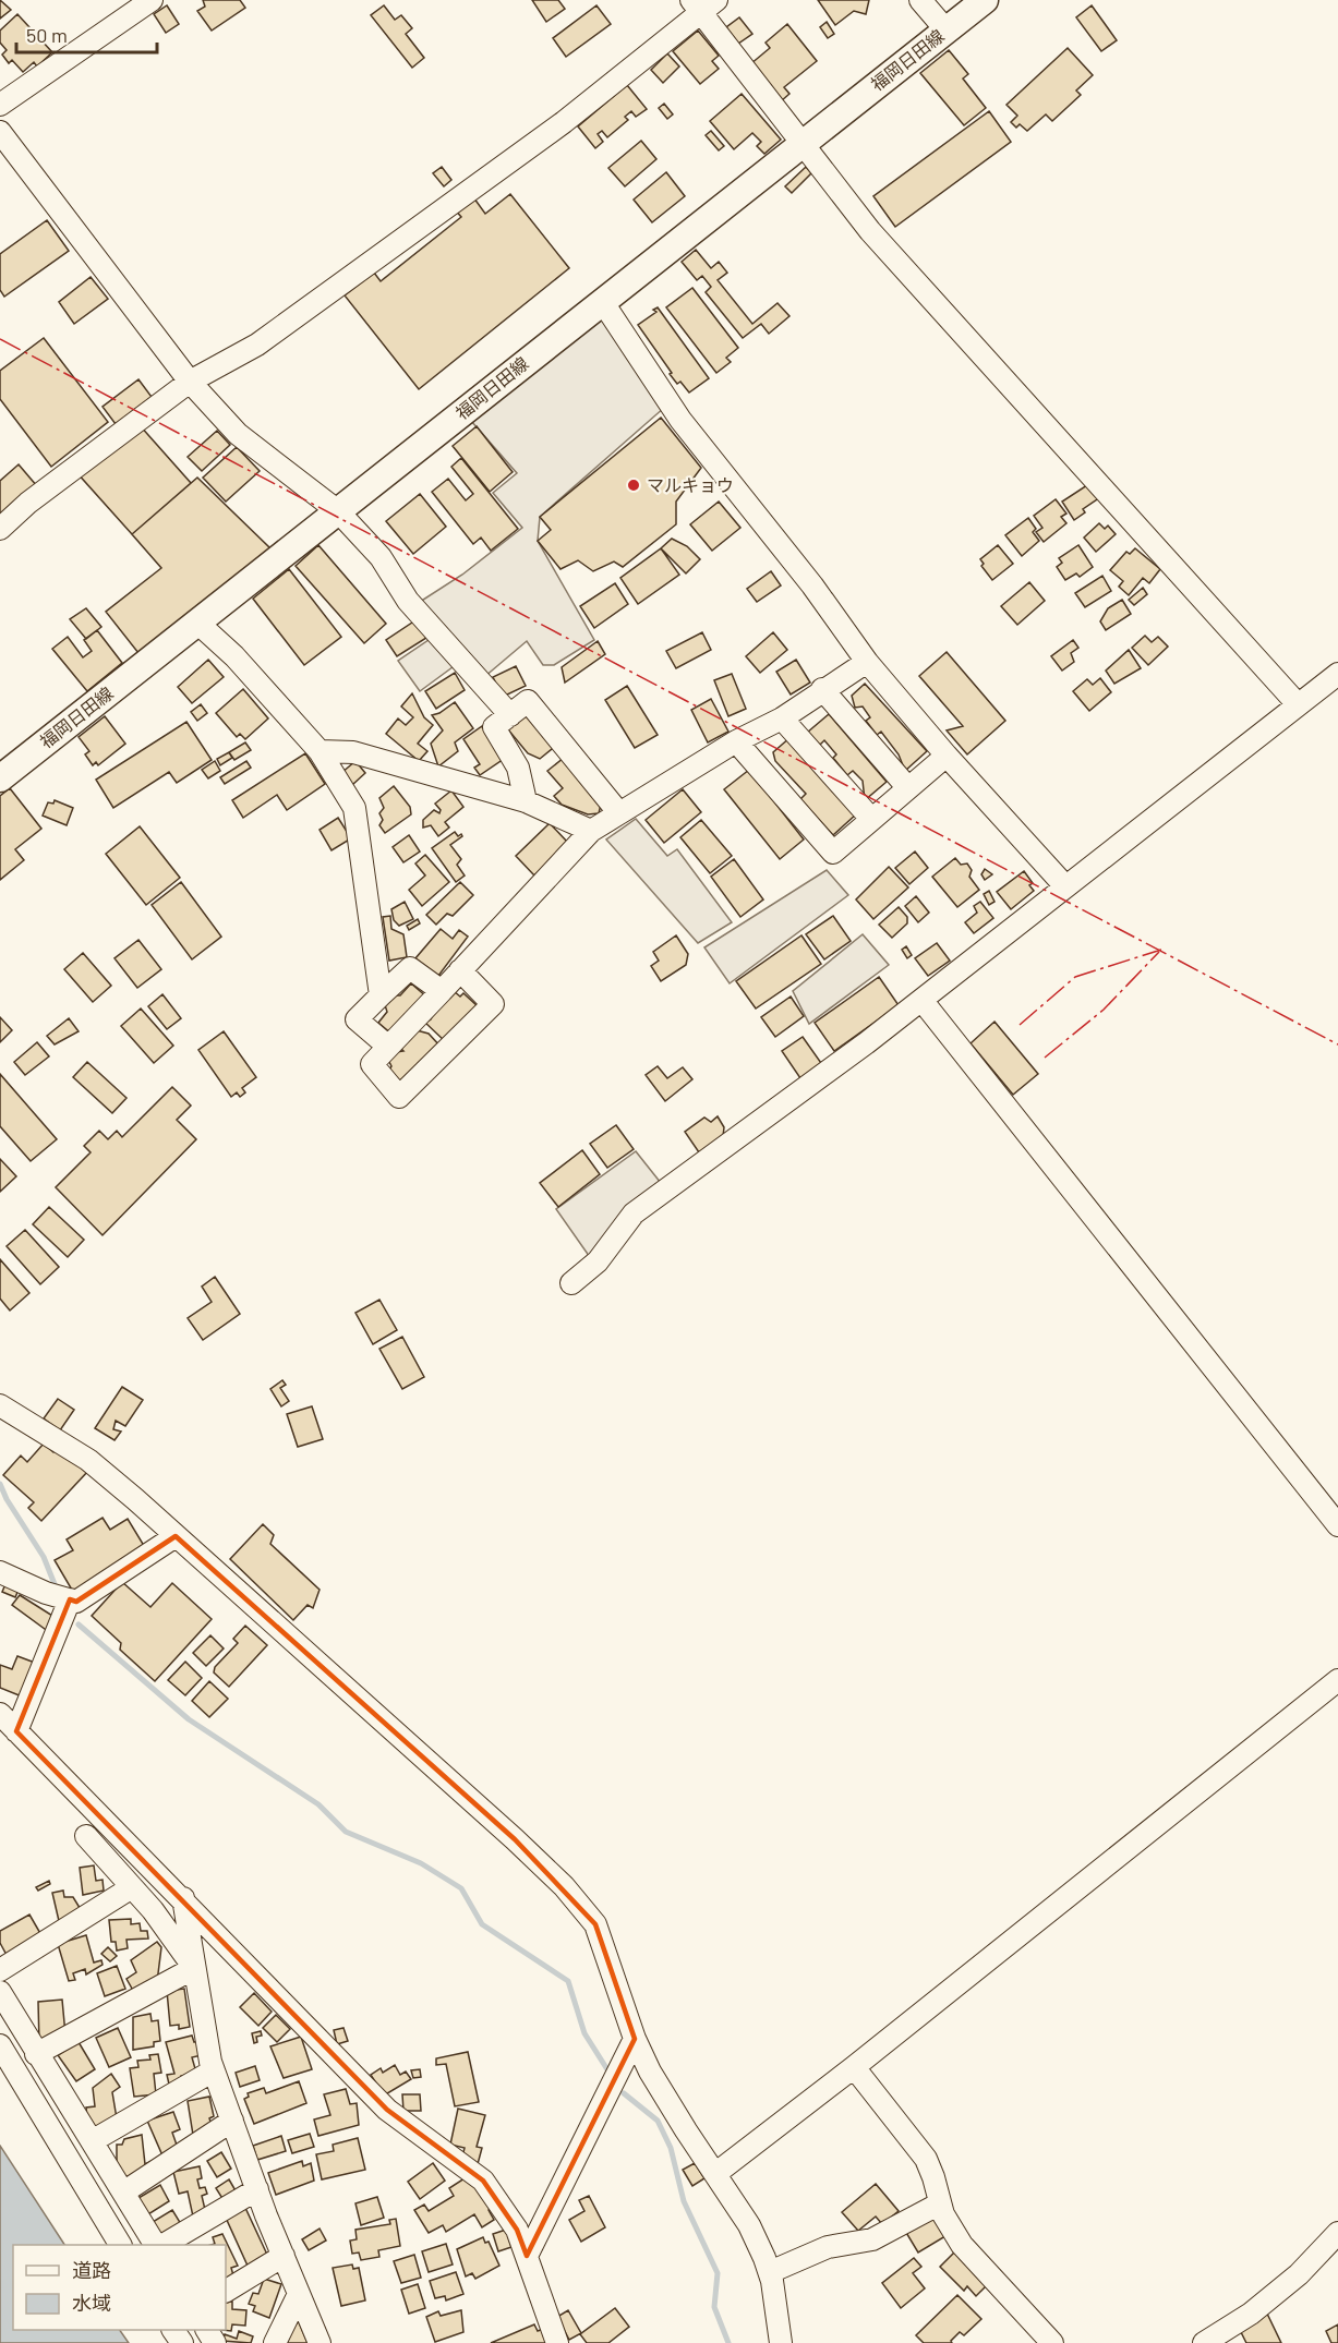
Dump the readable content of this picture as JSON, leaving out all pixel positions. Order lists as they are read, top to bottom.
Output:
{
  "streets": {
    "main road": ["福岡日田線"]
  },
  "places": ["マルキョウ"],
  "legend": ["道路", "水域"],
  "scale_bar": "50 m"
}
